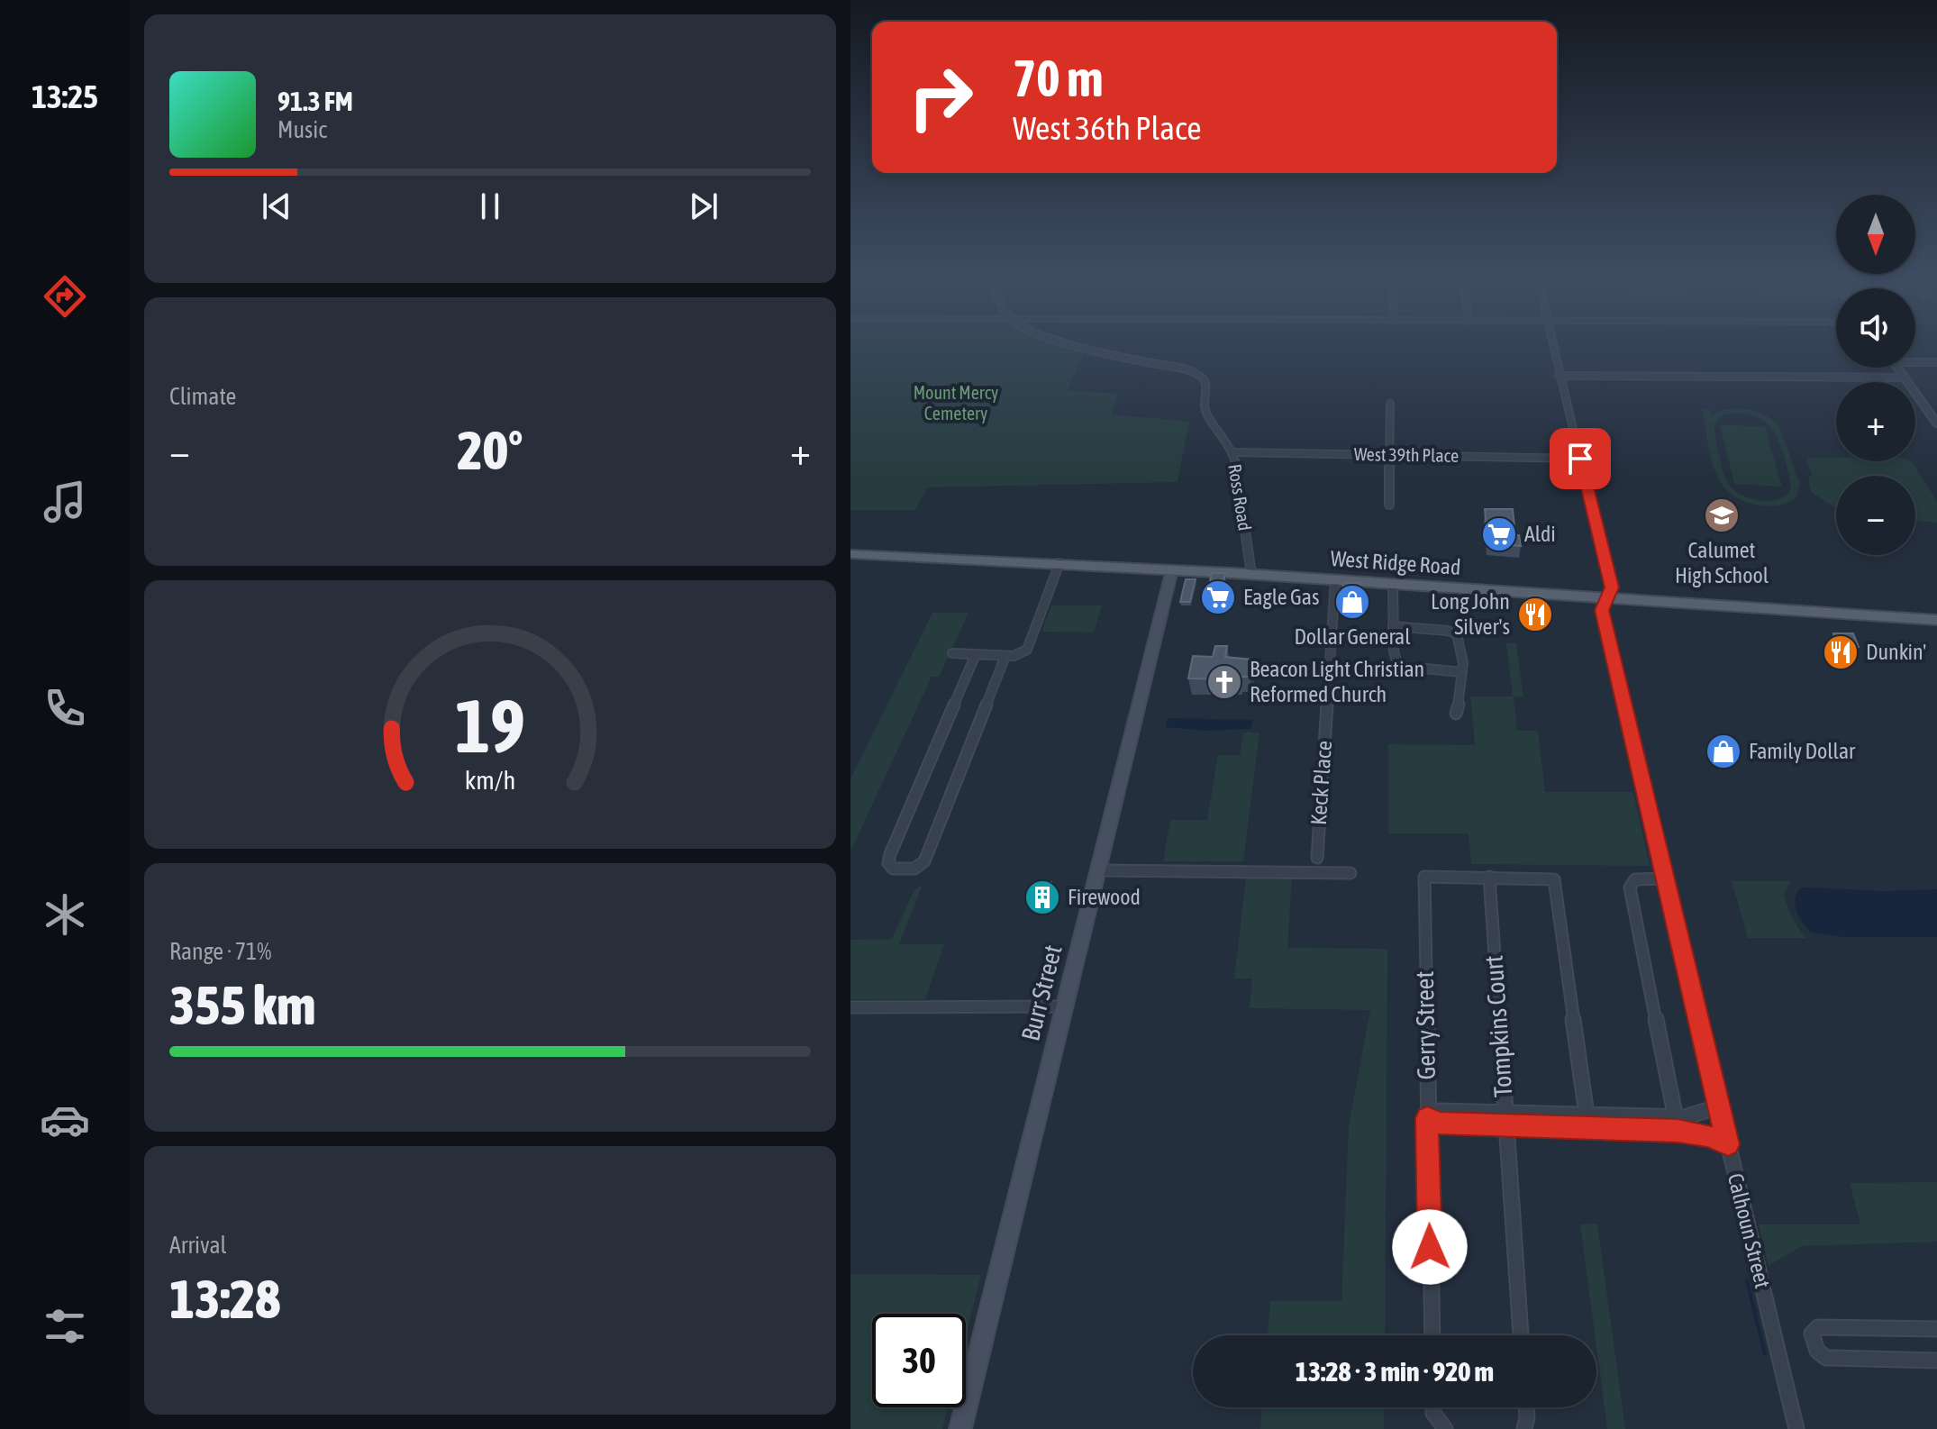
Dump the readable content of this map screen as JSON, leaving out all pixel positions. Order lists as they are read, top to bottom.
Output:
{
  "streets": {
    "main road": ["West Ridge Road", "Burr Street"],
    "street": [
      "West 39th Place",
      "Ross Road",
      "Keck Place",
      "Gerry Street",
      "Tompkins Court",
      "Calhoun Street"
    ]
  },
  "crossings": [
    ["West 39th Place", "Ross Road"],
    ["West 39th Place", "Calhoun Street"],
    ["Ross Road", "West Ridge Road"],
    ["West Ridge Road", "Keck Place"],
    ["West Ridge Road", "Burr Street"],
    ["West Ridge Road", "Calhoun Street"],
    ["Gerry Street", "Tompkins Court"]
  ],
  "parks": ["Mount Mercy Cemetery"],
  "places": {
    "school or university": ["Calumet High School"],
    "supermarket": ["Aldi", "Eagle Gas"],
    "shop": ["Dollar General", "Family Dollar"],
    "restaurant": ["Long John Silver's", "Dunkin'"],
    "church": ["Beacon Light Christian Reformed Church"],
    "building": ["Firewood"]
  },
  "north": "bottom",
  "page": {
    "tabs": "13:25",
    "turn": ["70 m", "West 36th Place"],
    "song": ["91.3 FM", "Music"],
    "map_buttons": ["+", "−"],
    "tile": [
      "Climate",
      ["Range · 71%", "355 km"],
      ["Arrival", "13:28"]
    ],
    "heat": ["−", "20°", "+"],
    "limit": "30",
    "trip": "13:28 · 3 min · 920 m",
    "gauge": ["19", "km/h"]
  }
}
